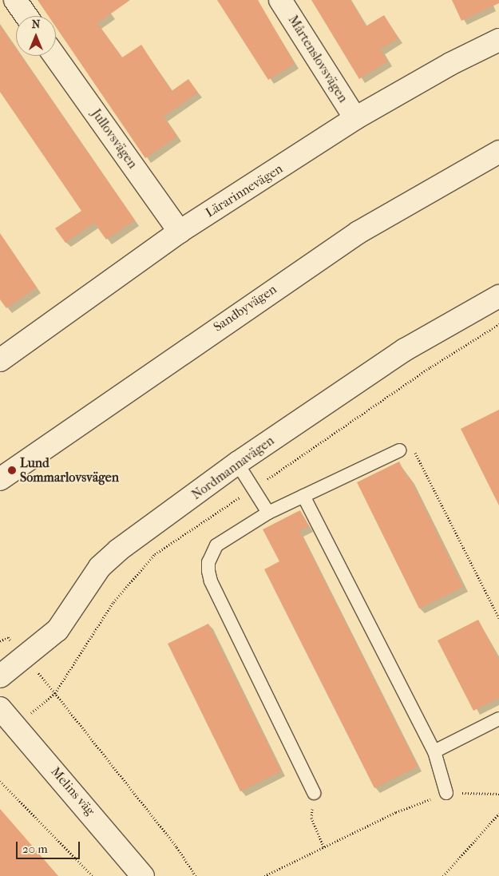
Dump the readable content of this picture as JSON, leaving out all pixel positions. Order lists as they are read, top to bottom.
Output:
{
  "streets": {
    "street": [
      "Mårtenslovsvägen",
      "Jullovsvägen",
      "Lärarinnevägen",
      "Sandbyvägen",
      "Nordmannavägen",
      "Melins väg"
    ]
  },
  "crossings": [
    ["Mårtenslovsvägen", "Lärarinnevägen"],
    ["Jullovsvägen", "Lärarinnevägen"]
  ],
  "places": ["Lund Sommarlovsvägen"],
  "scale_bar": "20 m",
  "north": "top"
}
